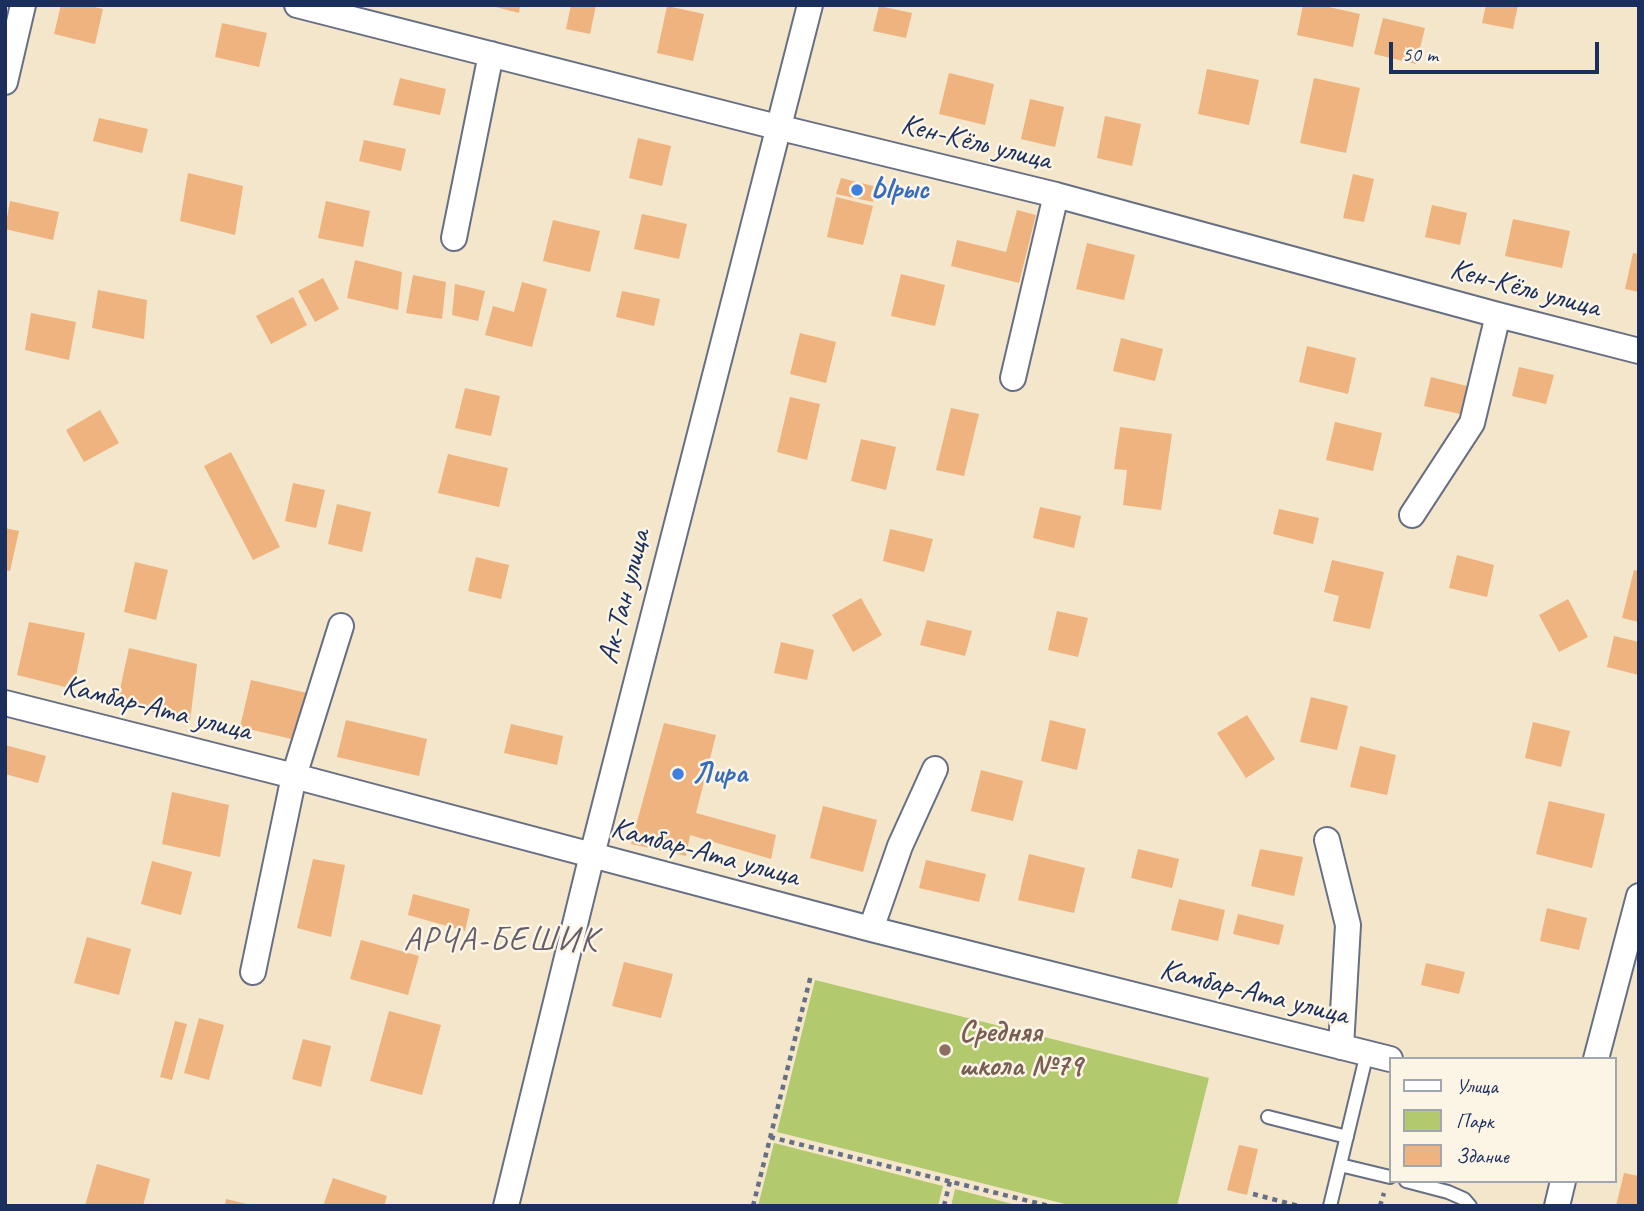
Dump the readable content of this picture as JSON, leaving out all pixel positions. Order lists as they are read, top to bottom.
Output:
{
  "streets": {
    "street": ["Кен-Кёль улица", "Ак-Тан улица", "Камбар-Ата улица"]
  },
  "crossings": [
    ["Кен-Кёль улица", "Ак-Тан улица"],
    ["Ак-Тан улица", "Камбар-Ата улица"]
  ],
  "districts": ["АРЧА-БЕШИК"],
  "places": ["Ырыс", "Лира", "Средняя школа №79"],
  "legend": ["Улица", "Парк", "Здание"],
  "scale_bar": "50 m"
}
